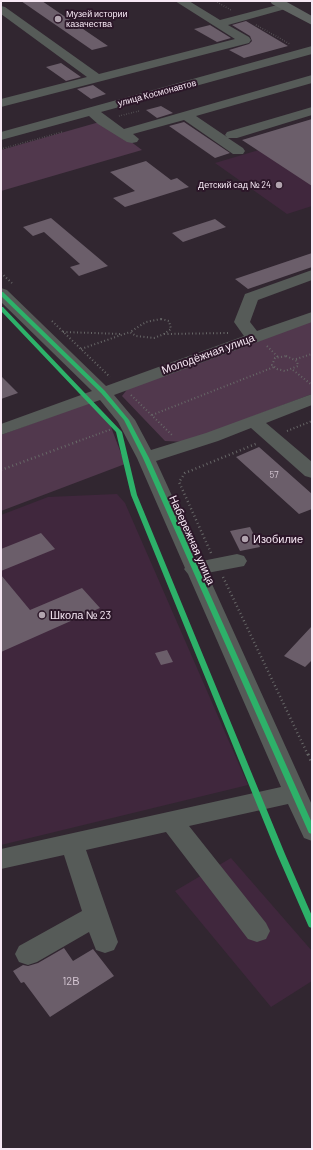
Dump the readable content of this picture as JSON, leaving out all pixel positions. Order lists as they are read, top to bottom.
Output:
{
  "streets": {
    "street": ["улица Космонавтов", "Молодёжная улица", "Набережная улица"]
  },
  "crossings": [
    ["Молодёжная улица", "Набережная улица"]
  ],
  "places": [
    "Музей истории казачества",
    "Детский сад № 24",
    "Изобилие",
    "Школа № 23"
  ],
  "house_numbers": ["57", "12В"]
}
